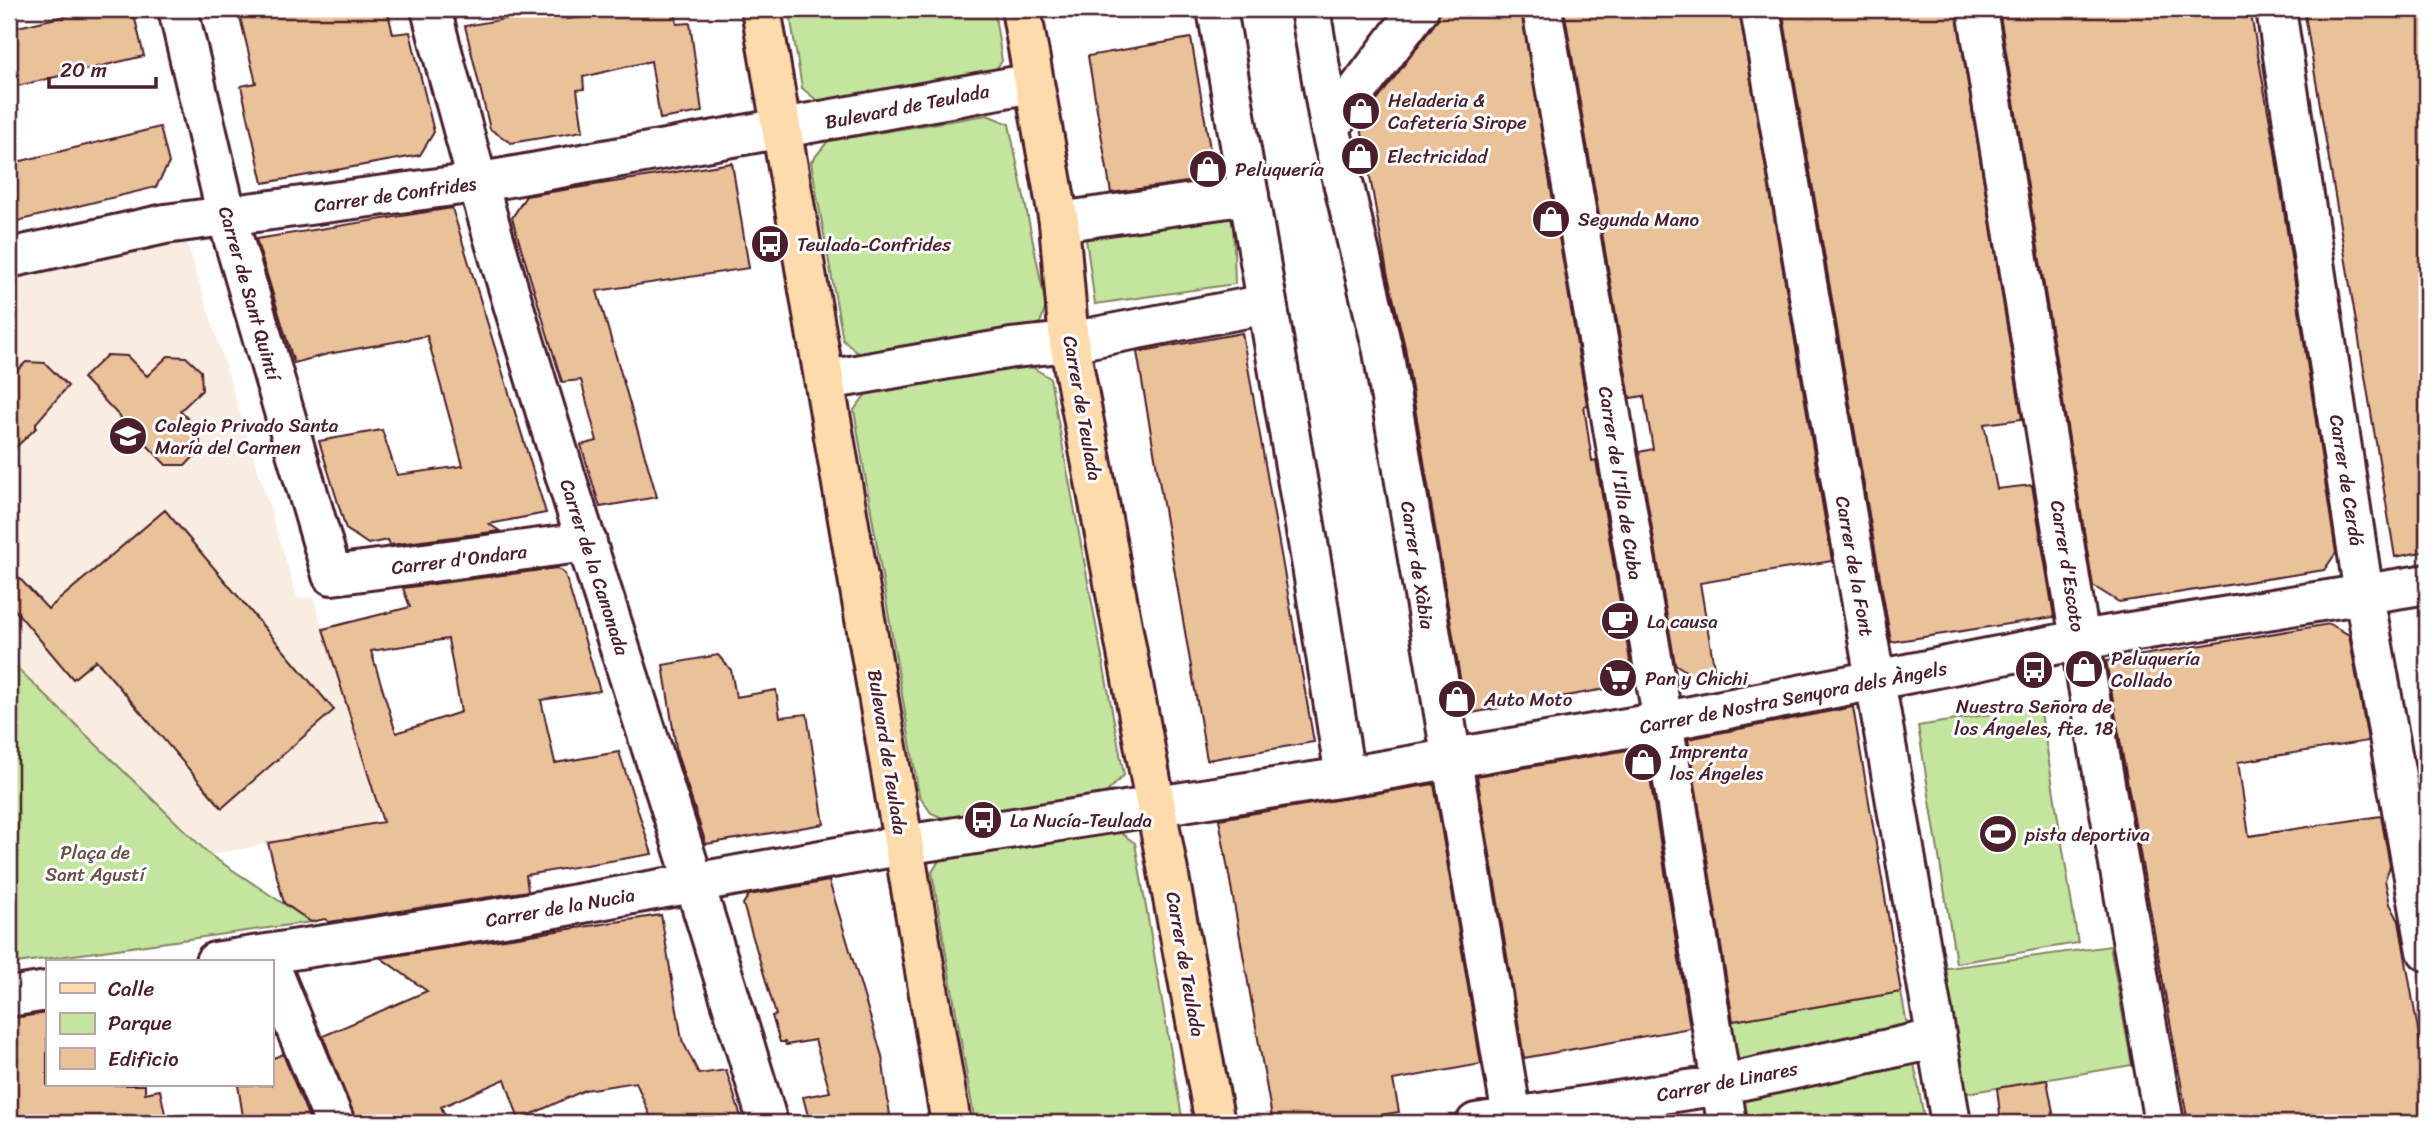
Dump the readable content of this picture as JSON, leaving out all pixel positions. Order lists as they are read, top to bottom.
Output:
{
  "streets": {
    "main road": ["Bulevard de Teulada", "Carrer de Teulada"],
    "street": [
      "Carrer de Confrides",
      "Carrer de Sant Quintí",
      "Carrer de Cerdá",
      "Carrer de l'Illa de Cuba",
      "Carrer d'Ondara",
      "Carrer de Xàbia",
      "Carrer de la Font",
      "Carrer d'Escoto",
      "Carrer de la Canonada",
      "Carrer de Nostra Senyora dels Àngels",
      "Carrer de la Nucia",
      "Carrer de Linares"
    ]
  },
  "crossings": [
    ["Bulevard de Teulada", "Carrer de Confrides"],
    ["Bulevard de Teulada", "Carrer de Teulada"],
    ["Bulevard de Teulada", "Carrer de la Nucia"],
    ["Carrer de Confrides", "Carrer de Sant Quintí"],
    ["Carrer de Confrides", "Carrer de la Canonada"],
    ["Carrer de Sant Quintí", "Carrer d'Ondara"],
    ["Carrer de Teulada", "Carrer de Nostra Senyora dels Àngels"],
    ["Carrer de Cerdá", "Carrer de Nostra Senyora dels Àngels"],
    ["Carrer de l'Illa de Cuba", "Carrer de Nostra Senyora dels Àngels"],
    ["Carrer de l'Illa de Cuba", "Carrer de Linares"],
    ["Carrer d'Ondara", "Carrer de la Canonada"],
    ["Carrer de Xàbia", "Carrer de Nostra Senyora dels Àngels"],
    ["Carrer de Xàbia", "Carrer de Linares"],
    ["Carrer de la Font", "Carrer de Nostra Senyora dels Àngels"],
    ["Carrer de la Font", "Carrer de Linares"],
    ["Carrer d'Escoto", "Carrer de Nostra Senyora dels Àngels"],
    ["Carrer de la Canonada", "Carrer de la Nucia"]
  ],
  "parks": ["Plaça de Sant Agustí"],
  "places": {
    "shop": [
      "Heladeria & Cafetería Sirope",
      "Electricidad",
      "Peluquería",
      "Segunda Mano",
      "Peluquería Collado",
      "Auto Moto",
      "Imprenta los Ángeles"
    ],
    "bus stop": ["Teulada-Confrides", "Nuestra Señora de los Ángeles, fte. 18", "La Nucía-Teulada"],
    "school or university": ["Colegio Privado Santa María del Carmen"],
    "cafe": ["La causa"],
    "supermarket": ["Pan y Chichi"],
    "sports": ["pista deportiva"]
  },
  "legend": ["Calle", "Parque", "Edificio"],
  "scale_bar": "20 m"
}
